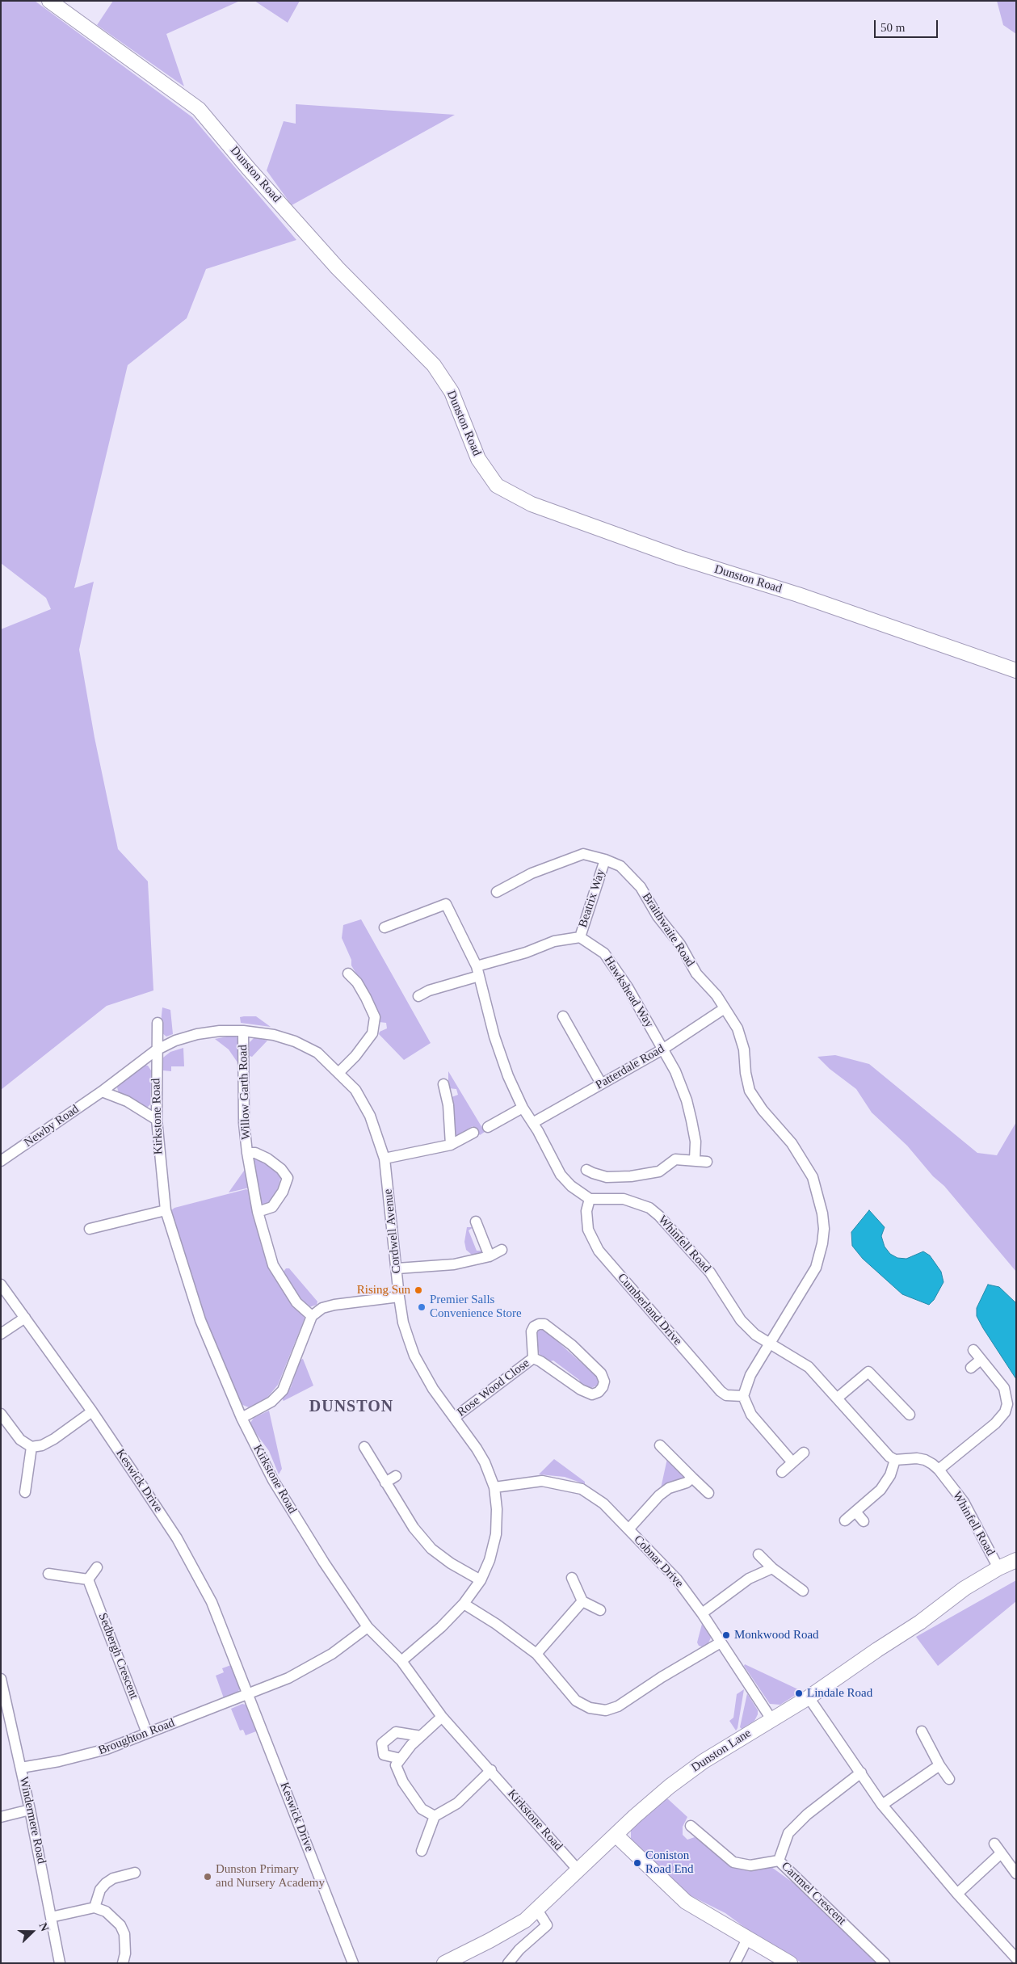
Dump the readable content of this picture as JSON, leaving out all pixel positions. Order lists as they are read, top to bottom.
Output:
{
  "streets": {
    "main road": ["Dunston Road", "Dunston Lane"],
    "street": [
      "Beatrix Way",
      "Braithwaite Road",
      "Hawkshead Way",
      "Patterdale Road",
      "Willow Garth Road",
      "Kirkstone Road",
      "Newby Road",
      "Cordwell Avenue",
      "Whinfell Road",
      "Cumberland Drive",
      "Rose Wood Close",
      "Keswick Drive",
      "Cobnar Drive",
      "Sedbergh Crescent",
      "Broughton Road",
      "Windermere Road",
      "Cartmel Crescent"
    ]
  },
  "crossings": [
    ["Beatrix Way", "Braithwaite Road"],
    ["Beatrix Way", "Hawkshead Way"],
    ["Braithwaite Road", "Patterdale Road"],
    ["Braithwaite Road", "Whinfell Road"],
    ["Braithwaite Road", "Cumberland Drive"],
    ["Hawkshead Way", "Patterdale Road"],
    ["Willow Garth Road", "Cordwell Avenue"],
    ["Kirkstone Road", "Newby Road"],
    ["Kirkstone Road", "Cordwell Avenue"],
    ["Kirkstone Road", "Dunston Lane"],
    ["Newby Road", "Cordwell Avenue"],
    ["Cordwell Avenue", "Rose Wood Close"],
    ["Cordwell Avenue", "Cobnar Drive"],
    ["Whinfell Road", "Cumberland Drive"],
    ["Whinfell Road", "Dunston Lane"],
    ["Keswick Drive", "Broughton Road"],
    ["Cobnar Drive", "Dunston Lane"],
    ["Sedbergh Crescent", "Broughton Road"],
    ["Broughton Road", "Windermere Road"]
  ],
  "districts": ["DUNSTON"],
  "places": [
    "Rising Sun",
    "Premier Salls Convenience Store",
    "Monkwood Road",
    "Lindale Road",
    "Coniston Road End",
    "Dunston Primary and Nursery Academy"
  ],
  "scale_bar": "50 m",
  "north": "right"
}
